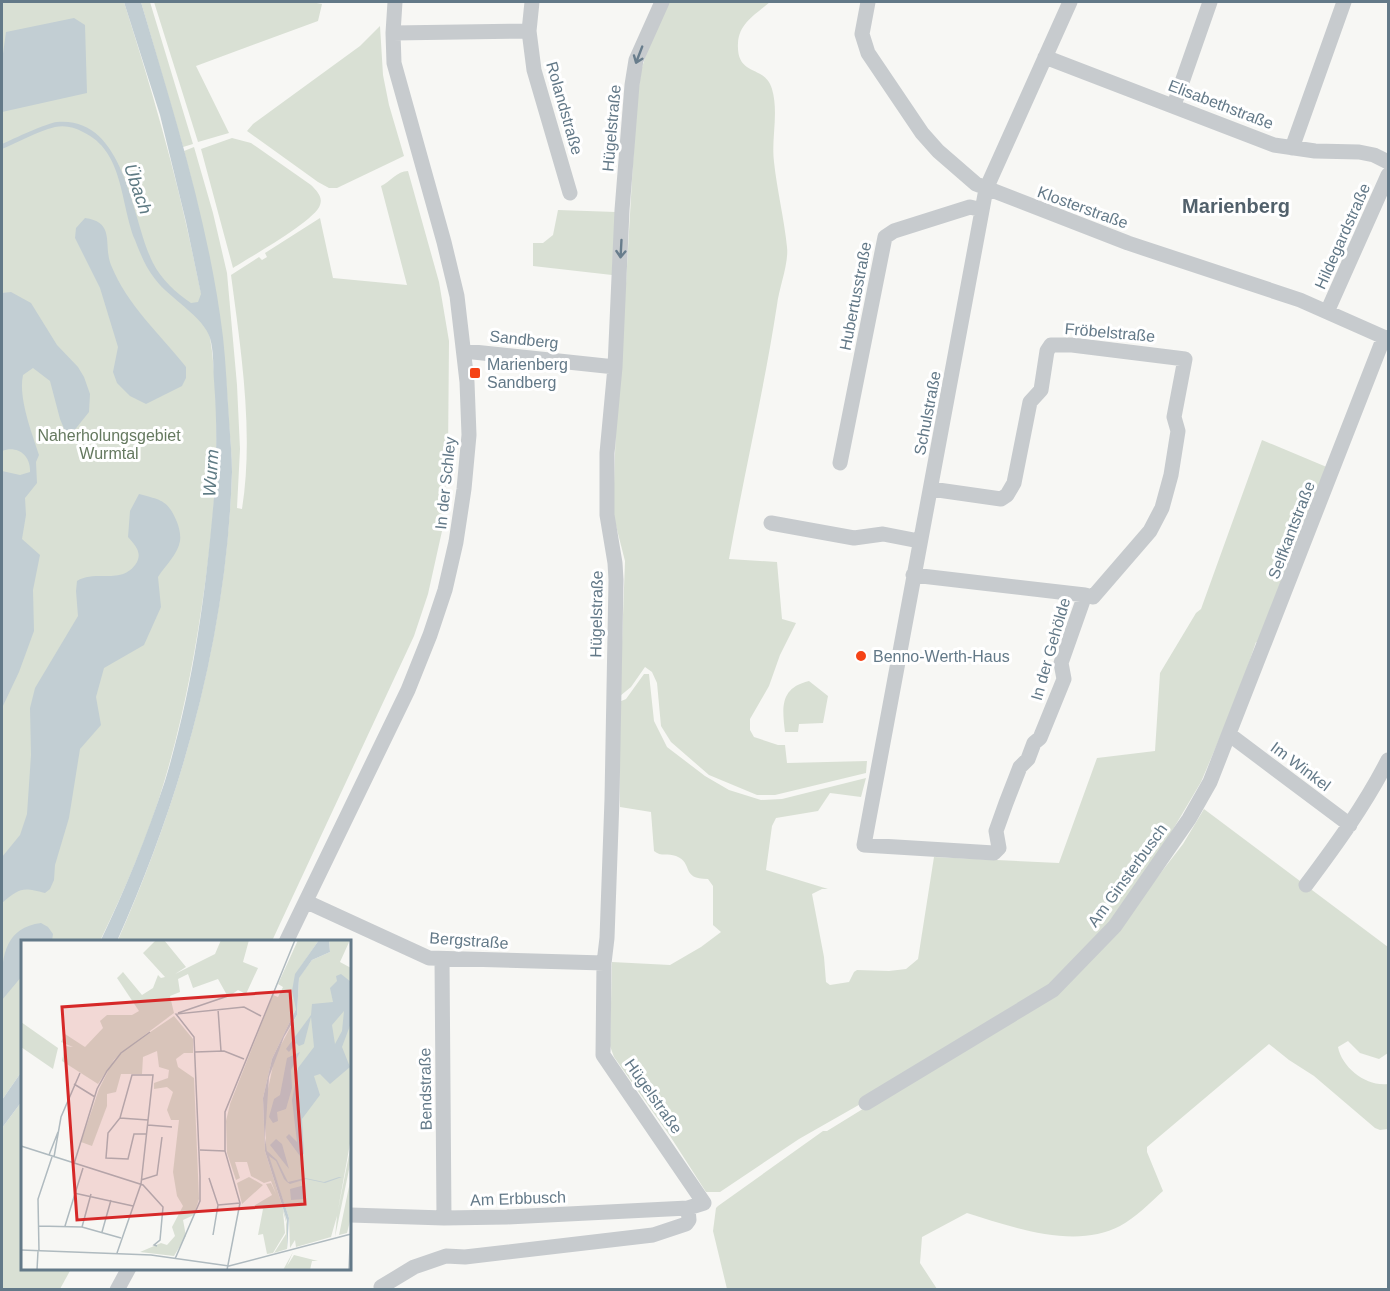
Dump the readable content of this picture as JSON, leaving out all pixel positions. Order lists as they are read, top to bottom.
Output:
{
  "streets": {
    "street": [
      "Elisabethstraße",
      "Rolandstraße",
      "Hügelstraße",
      "Klosterstraße",
      "Hildegardstraße",
      "Hubertusstraße",
      "Fröbelstraße",
      "Sandberg",
      "Schulstraße",
      "In der Schley",
      "Selfkantstraße",
      "In der Gehölde",
      "Im Winkel",
      "Am Ginsterbusch",
      "Bergstraße",
      "Bendstraße",
      "Am Erbbusch"
    ]
  },
  "crossings": [
    ["Elisabethstraße", "Schulstraße"],
    ["Hügelstraße", "Sandberg"],
    ["Hügelstraße", "Bergstraße"],
    ["Hügelstraße", "Am Erbbusch"],
    ["Klosterstraße", "Hildegardstraße"],
    ["Klosterstraße", "Schulstraße"],
    ["Klosterstraße", "Selfkantstraße"],
    ["Hubertusstraße", "Schulstraße"],
    ["Fröbelstraße", "Schulstraße"],
    ["Fröbelstraße", "In der Gehölde"],
    ["Sandberg", "In der Schley"],
    ["Schulstraße", "In der Gehölde"],
    ["In der Schley", "Bergstraße"],
    ["Selfkantstraße", "Im Winkel"],
    ["Selfkantstraße", "Am Ginsterbusch"],
    ["Im Winkel", "Am Ginsterbusch"],
    ["Bergstraße", "Bendstraße"],
    ["Bendstraße", "Am Erbbusch"]
  ],
  "districts": ["Marienberg"],
  "water": ["Übach", "Wurm"],
  "parks": ["Naherholungsgebiet Wurmtal"],
  "places": {
    "transit": ["Marienberg Sandberg"],
    "other": ["Benno-Werth-Haus"]
  }
}
